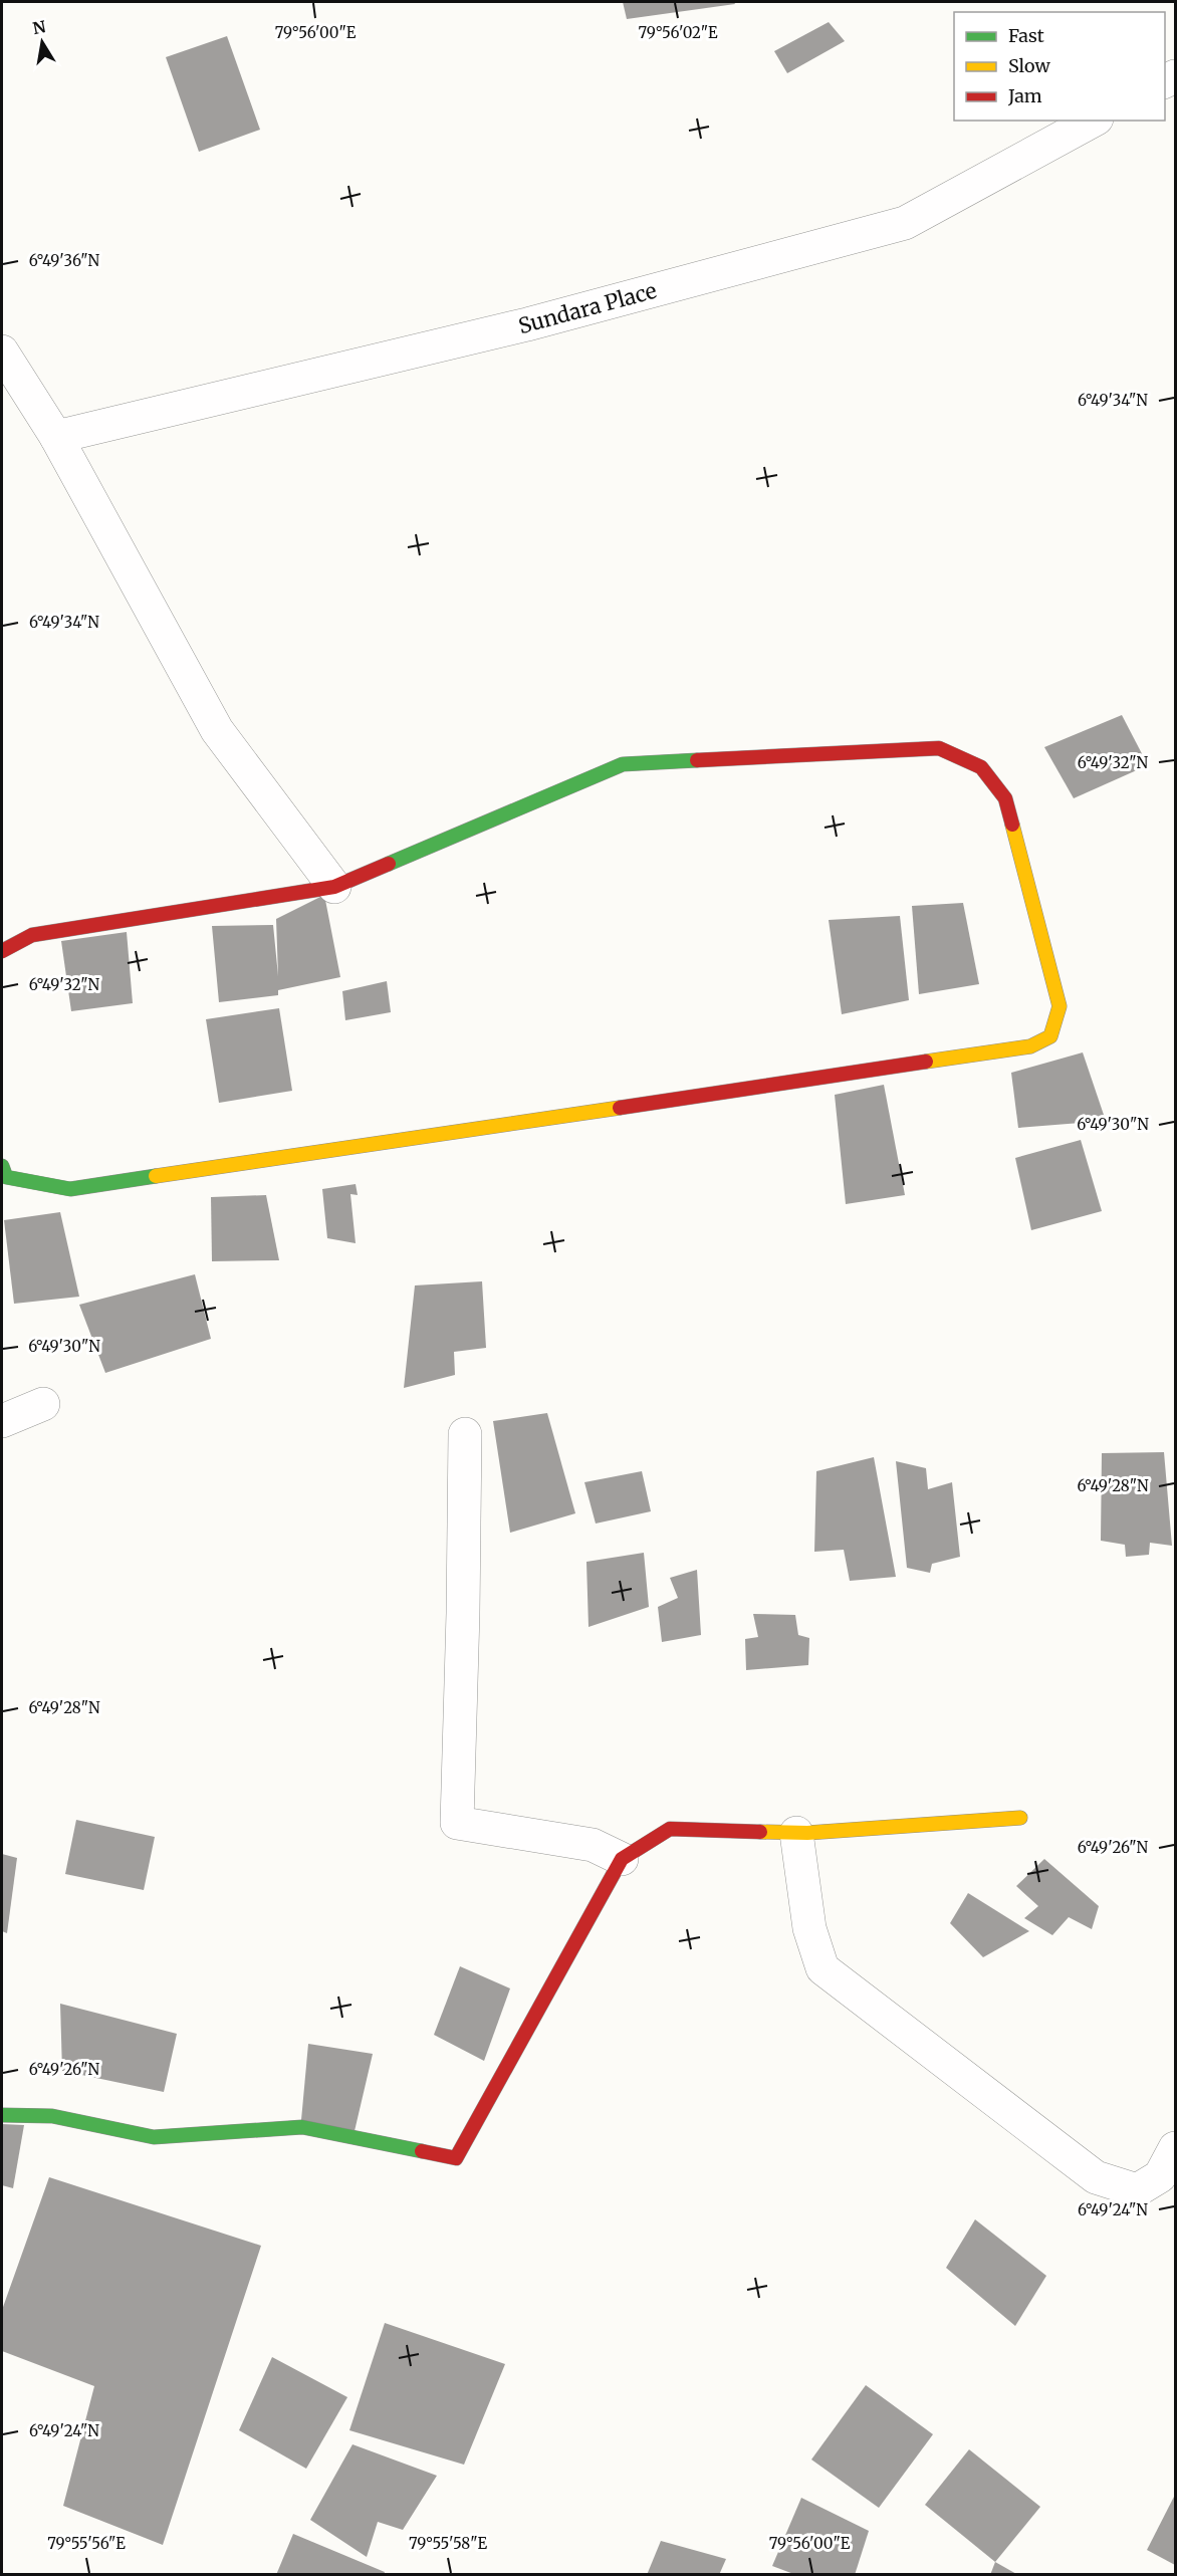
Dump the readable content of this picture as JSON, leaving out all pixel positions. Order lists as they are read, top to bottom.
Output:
{
  "streets": {
    "street": ["Sundara Place"]
  },
  "legend": ["Fast", "Slow", "Jam"],
  "north": "top",
  "coordinates": [
    "79°56'00\"E",
    "79°56'02\"E",
    "6°49'36\"N",
    "6°49'34\"N",
    "6°49'32\"N",
    "6°49'30\"N",
    "6°49'28\"N",
    "6°49'26\"N",
    "6°49'24\"N",
    "79°55'56\"E",
    "79°55'58\"E"
  ]
}
